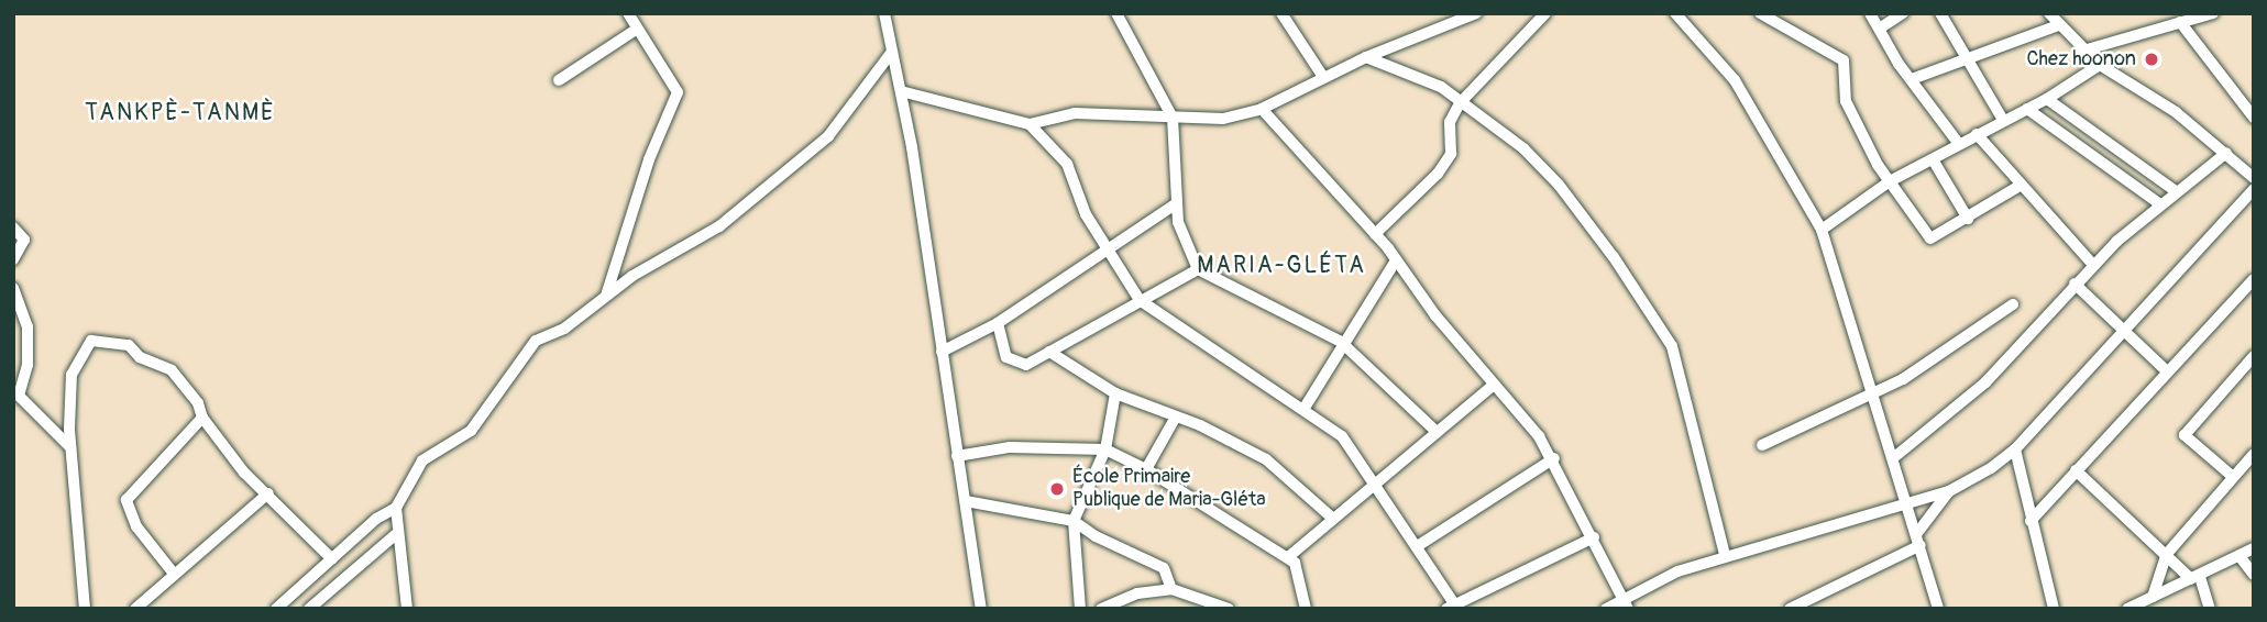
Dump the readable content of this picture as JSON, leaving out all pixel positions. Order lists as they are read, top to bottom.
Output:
{
  "districts": ["TANKPÈ-TANMÈ", "MARIA-GLÉTA"],
  "places": ["Chez hoonon", "École Primaire Publique de Maria-Gléta"]
}
